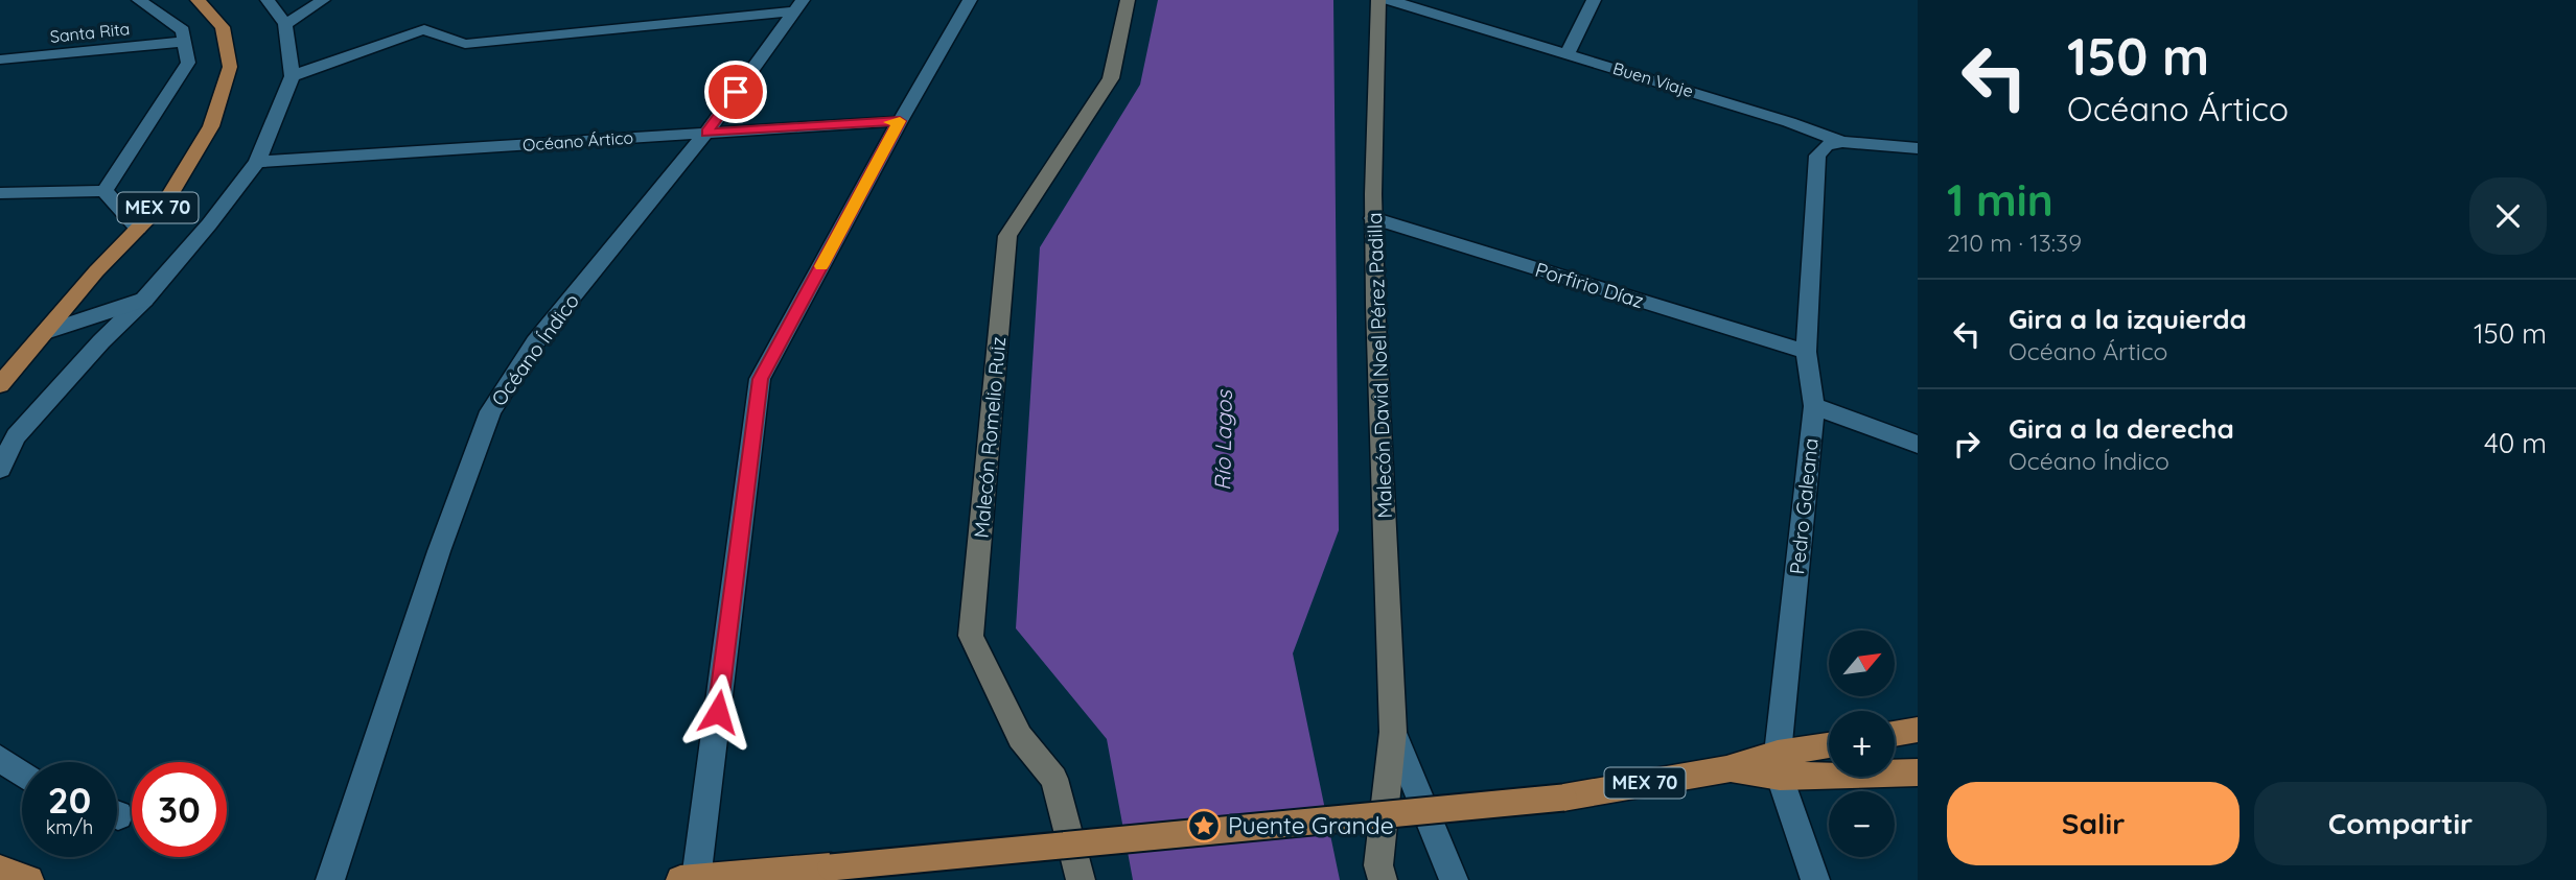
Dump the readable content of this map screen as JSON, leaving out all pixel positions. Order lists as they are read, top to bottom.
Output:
{
  "streets": {
    "main road": ["MEX 70"],
    "street": [
      "Santa Rita",
      "Buen Viaje",
      "Océano Ártico",
      "Porfirio Díaz",
      "Océano Índico",
      "Malecón David Noel Pérez Padilla",
      "Malecón Romelio Ruiz",
      "Pedro Galeana"
    ]
  },
  "crossings": [
    ["Buen Viaje", "Pedro Galeana"],
    ["Océano Ártico", "Océano Índico"],
    ["MEX 70", "Pedro Galeana"],
    ["Porfirio Díaz", "Malecón David Noel Pérez Padilla"],
    ["Porfirio Díaz", "Pedro Galeana"]
  ],
  "water": ["Río Lagos"],
  "places": {
    "place": ["Puente Grande"]
  },
  "north": "top right",
  "page": {
    "turn": ["150 m", "Océano Ártico"],
    "heading": ["1 min", "210 m · 13:39"],
    "list": [
      {
        "name": "Gira a la izquierda",
        "note": "Océano Ártico",
        "value": "150 m"
      },
      {
        "name": "Gira a la derecha",
        "note": "Océano Índico",
        "value": "40 m"
      }
    ],
    "map_buttons": ["+", "−"],
    "speed": "20 km/h",
    "limit": "30",
    "buttons": ["Salir", "Compartir"]
  }
}
